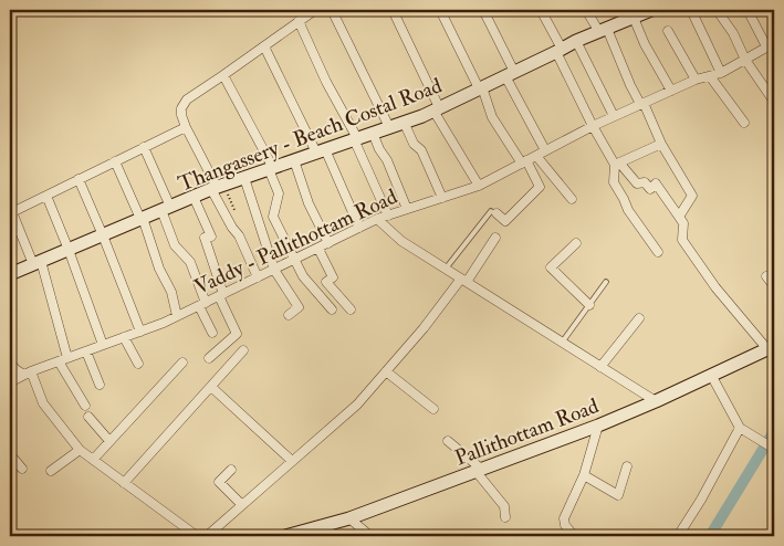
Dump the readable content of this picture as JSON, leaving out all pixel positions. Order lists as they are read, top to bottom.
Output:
{
  "streets": {
    "street": ["Thangassery - Beach Costal Road", "Vaddy - Pallithottam Road", "Pallithottam Road"]
  }
}
